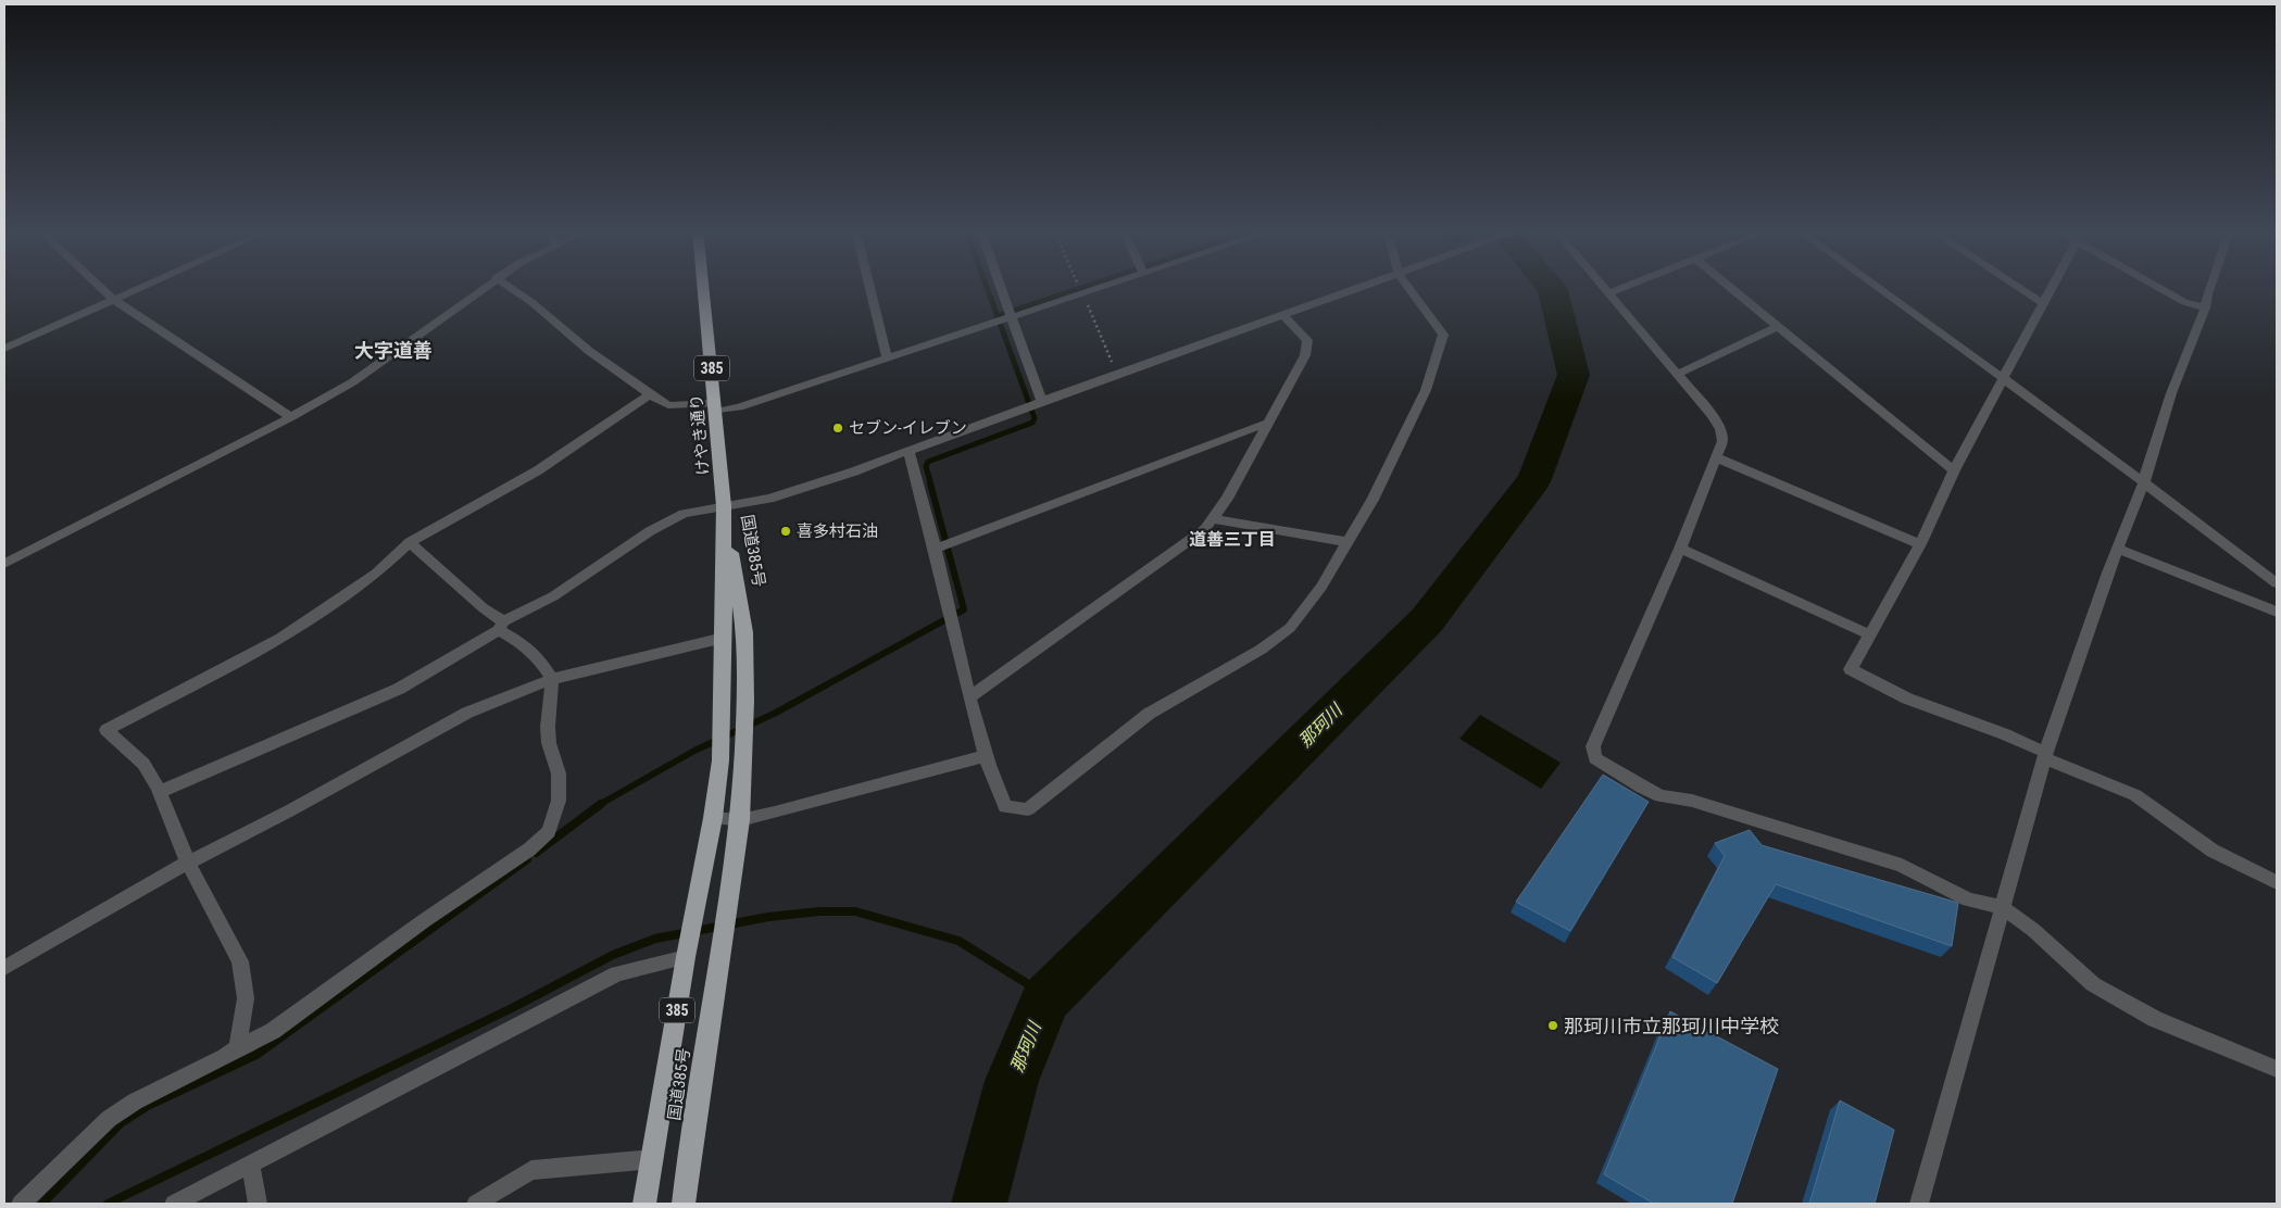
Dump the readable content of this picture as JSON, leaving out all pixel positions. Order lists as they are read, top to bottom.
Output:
{
  "streets": {
    "highway": ["385", "けやき通り", "国道385号"]
  },
  "crossings": [
    ["けやき通り", "国道385号"]
  ],
  "districts": ["大字道善", "道善三丁目"],
  "water": ["那珂川"],
  "places": ["セブン-イレブン", "喜多村石油", "那珂川市立那珂川中学校"]
}
